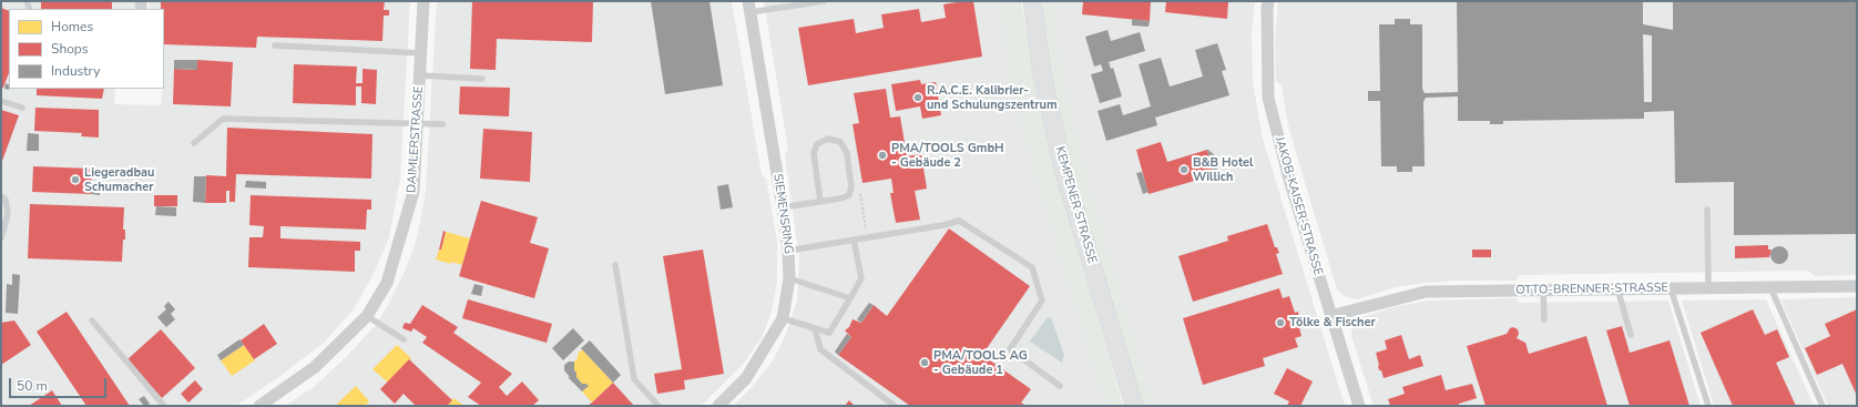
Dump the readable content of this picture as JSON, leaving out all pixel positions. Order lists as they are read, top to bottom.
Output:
{
  "streets": {
    "main road": ["KEMPENER STRASSE"],
    "street": [
      "DAIMLERSTRASSE",
      "JAKOB-KAISER-STRASSE",
      "SIEMENSRING",
      "OTTO-BRENNER-STRASSE"
    ]
  },
  "crossings": [
    ["JAKOB-KAISER-STRASSE", "OTTO-BRENNER-STRASSE"]
  ],
  "places": [
    "R.A.C.E. Kalibrier- und Schulungszentrum",
    "PMA/TOOLS GmbH - Gebäude 2",
    "B&B Hotel Willich",
    "Liegeradbau Schumacher",
    "Tölke & Fischer",
    "PMA/TOOLS AG - Gebäude 1"
  ],
  "legend": ["Homes", "Shops", "Industry"],
  "scale_bar": "50 m"
}
